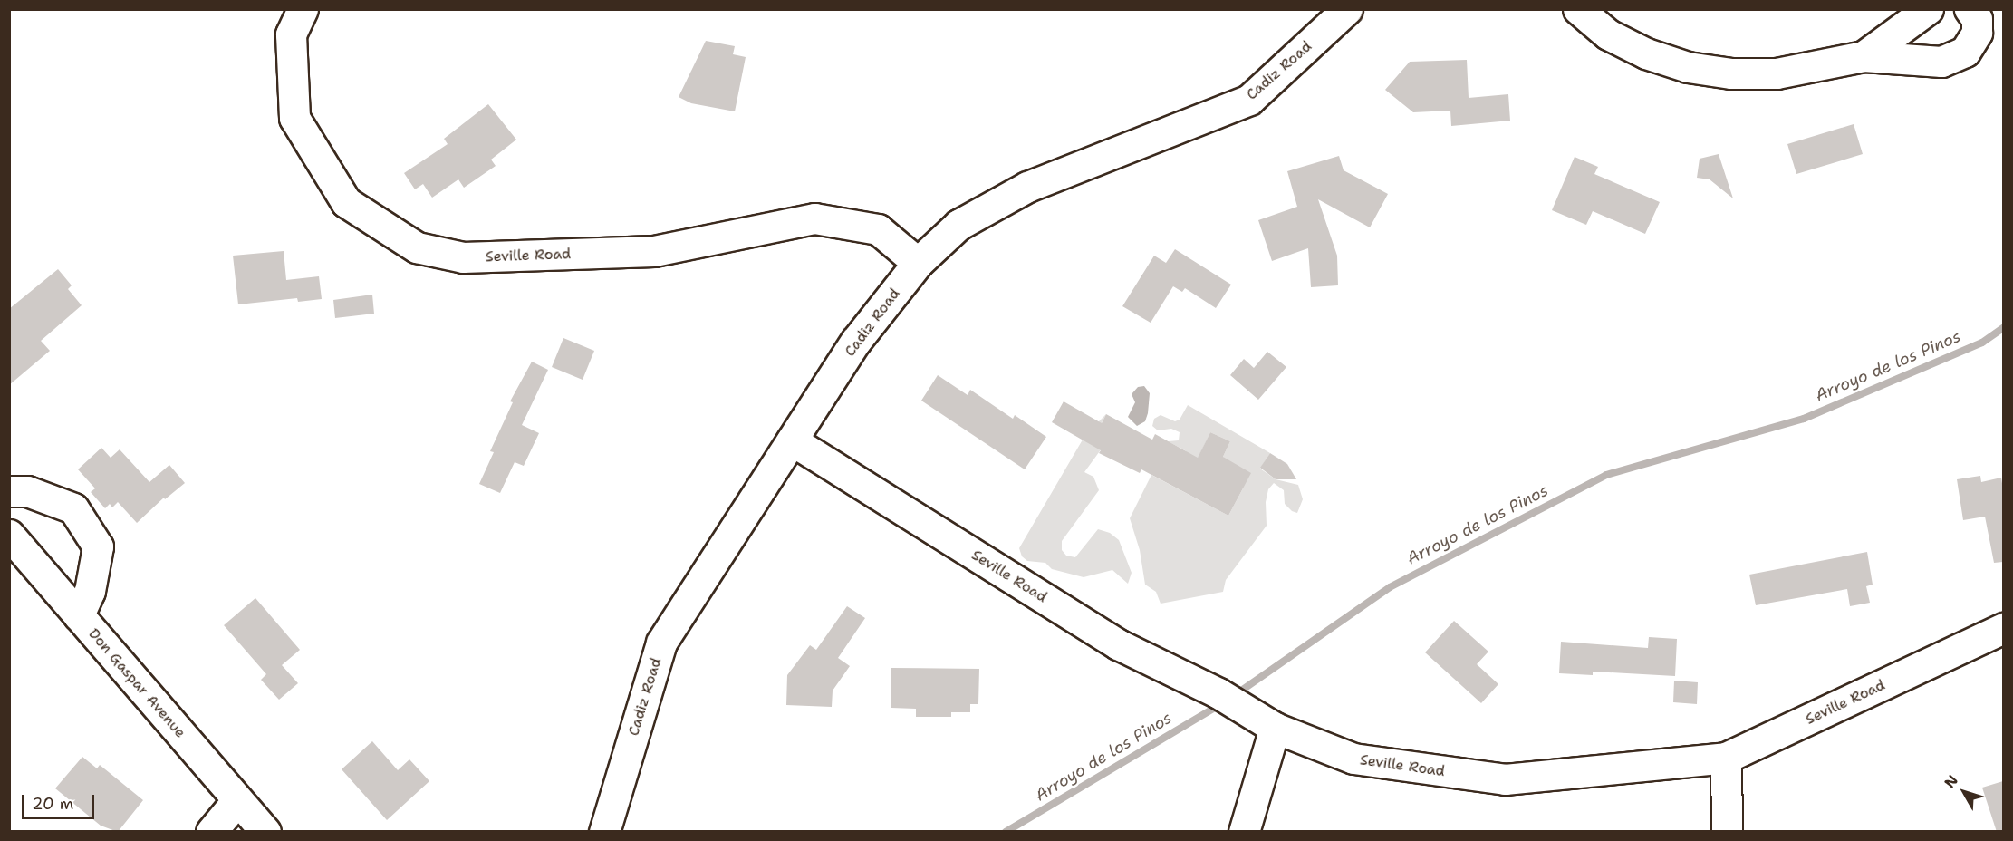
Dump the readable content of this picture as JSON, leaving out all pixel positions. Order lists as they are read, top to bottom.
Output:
{
  "streets": {
    "street": ["Cadiz Road", "Seville Road", "Don Gaspar Avenue"]
  },
  "crossings": [
    ["Cadiz Road", "Seville Road"]
  ],
  "water": ["Arroyo de los Pinos"],
  "scale_bar": "20 m",
  "north": "top left"
}
